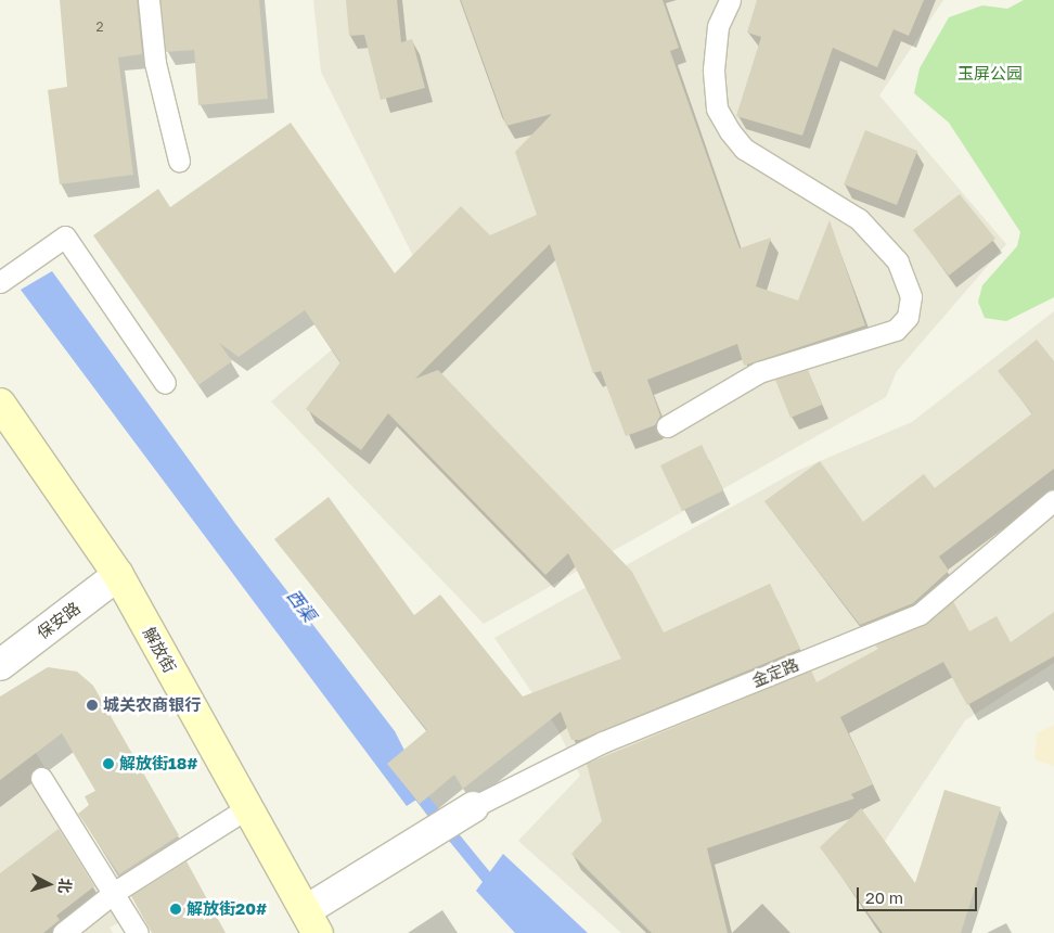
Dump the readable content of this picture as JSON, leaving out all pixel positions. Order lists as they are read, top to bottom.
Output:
{
  "streets": {
    "street": ["保安路", "解放街"],
    "lane": ["金定路"]
  },
  "crossings": [
    ["保安路", "解放街"]
  ],
  "water": ["西渠"],
  "parks": ["玉屏公园"],
  "places": ["城关农商银行", "解放街18#", "解放街20#"],
  "house_numbers": ["2"],
  "scale_bar": "20 m",
  "north": "right"
}
